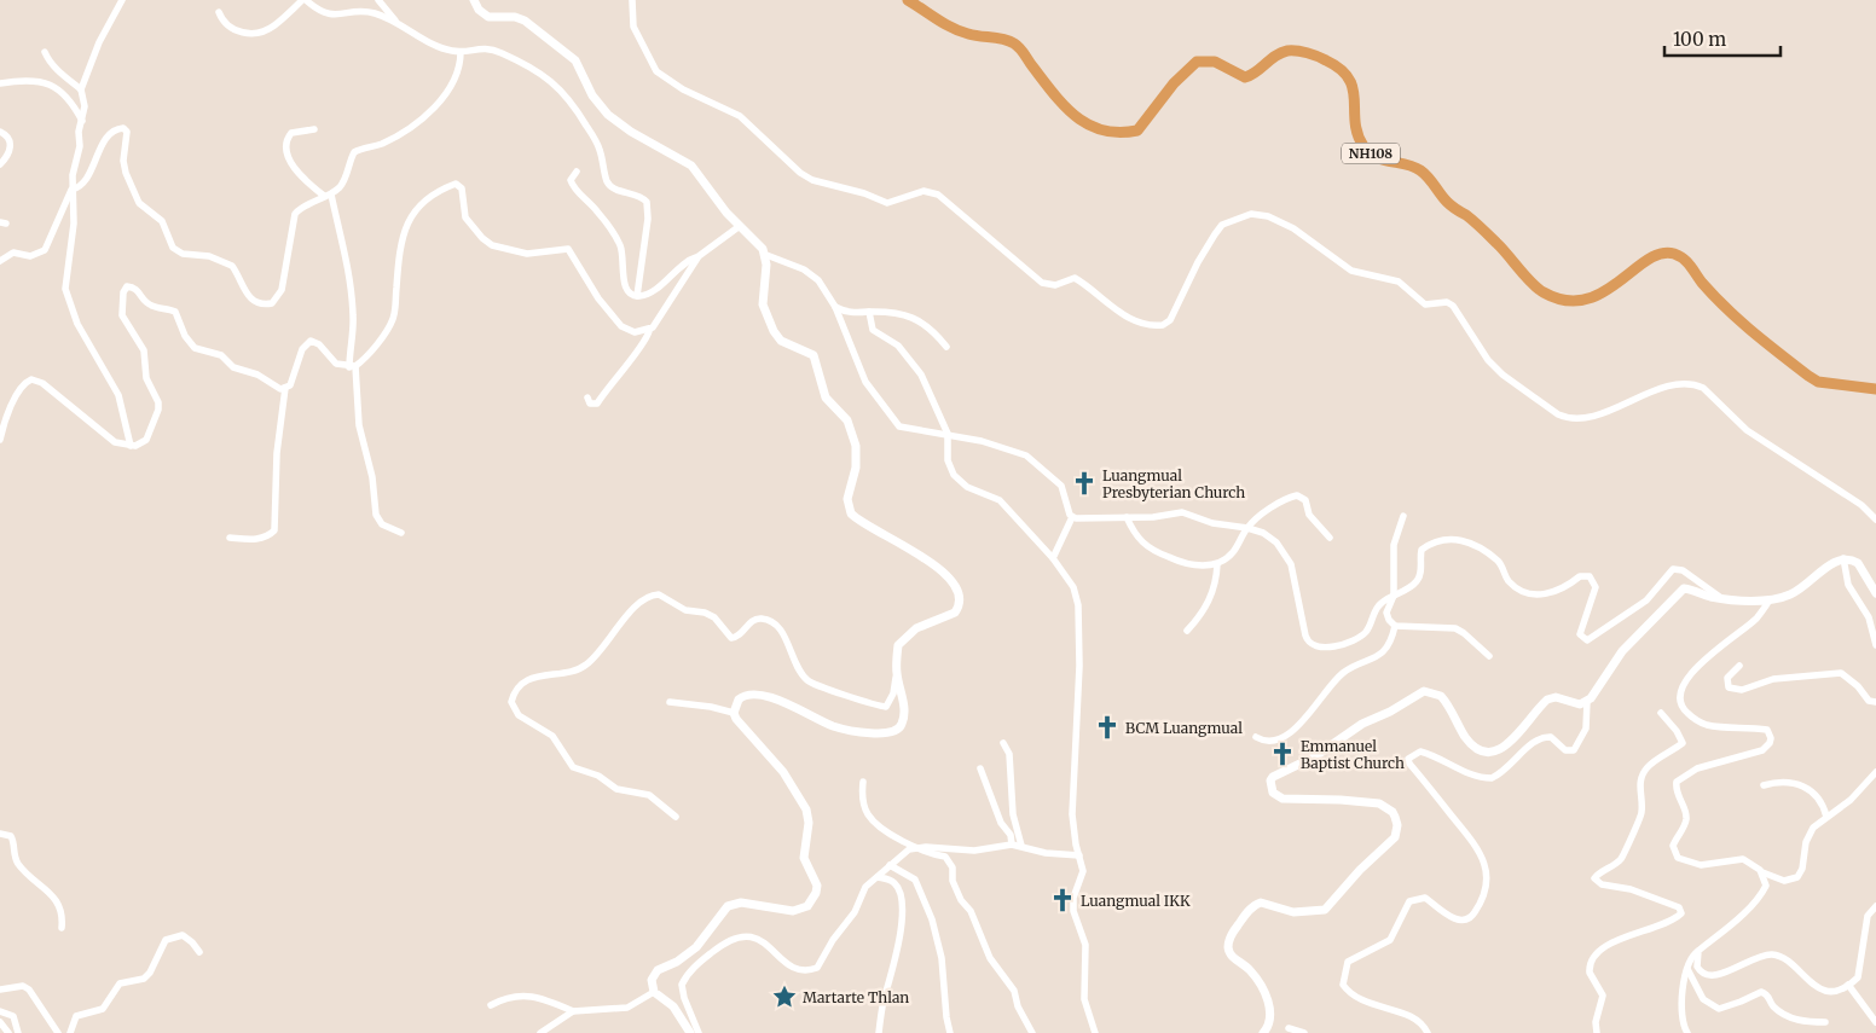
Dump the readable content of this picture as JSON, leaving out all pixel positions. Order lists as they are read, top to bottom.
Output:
{
  "streets": {
    "highway": ["NH108"]
  },
  "places": {
    "church": [
      "Luangmual Presbyterian Church",
      "BCM Luangmual",
      "Emmanuel Baptist Church",
      "Luangmual IKK"
    ],
    "place": ["Martarte Thlan"]
  },
  "scale_bar": "100 m"
}
